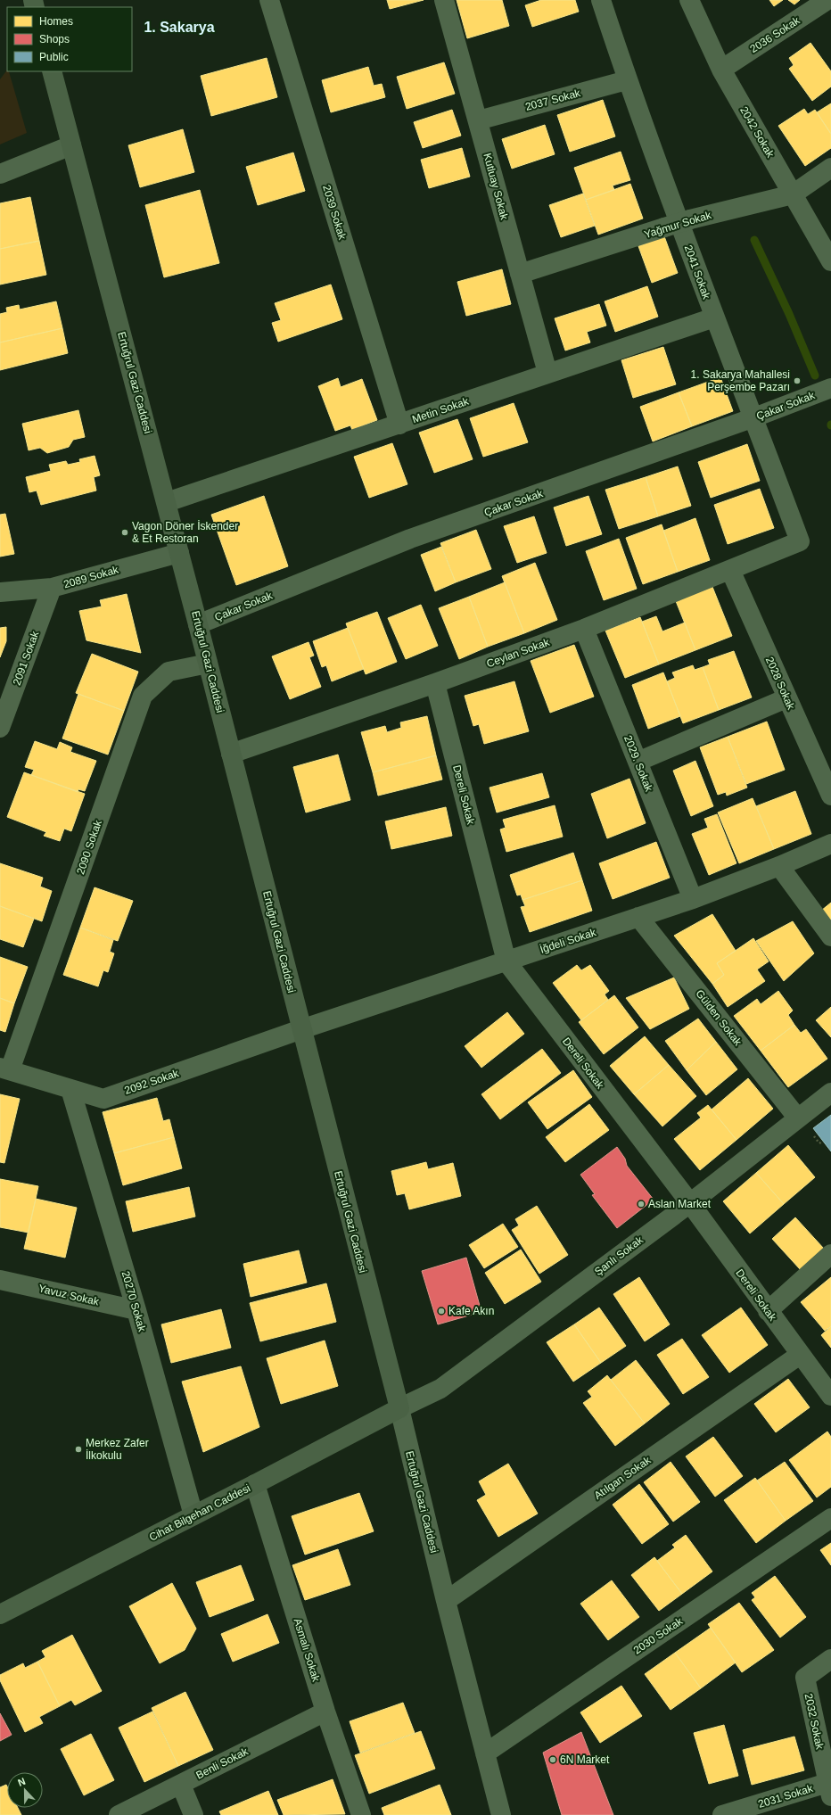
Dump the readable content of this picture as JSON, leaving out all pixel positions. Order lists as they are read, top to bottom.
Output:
{
  "streets": {
    "main road": ["Ertuğrul Gazi Caddesi", "Cihat Bilgehan Caddesi"],
    "street": [
      "2036 Sokak",
      "2037 Sokak",
      "2042 Sokak",
      "Kutluay Sokak",
      "2039 Sokak",
      "Yağmur Sokak",
      "2041 Sokak",
      "Çakar Sokak",
      "Metin Sokak",
      "2089 Sokak",
      "Ceylan Sokak",
      "2091 Sokak",
      "2028 Sokak",
      "2029. Sokak",
      "Dereli Sokak",
      "2090 Sokak",
      "İğdeli Sokak",
      "Gülden Sokak",
      "2092 Sokak",
      "Şanlı Sokak",
      "Yavuz Sokak",
      "20270 Sokak",
      "Atılgan Sokak",
      "2030 Sokak",
      "Asmalı Sokak",
      "2032 Sokak",
      "Benli Sokak",
      "2031 Sokak"
    ]
  },
  "crossings": [
    ["2036 Sokak", "2042 Sokak"],
    ["2037 Sokak", "Kutluay Sokak"],
    ["2037 Sokak", "2041 Sokak"],
    ["2042 Sokak", "Yağmur Sokak"],
    ["Kutluay Sokak", "Yağmur Sokak"],
    ["Kutluay Sokak", "Metin Sokak"],
    ["2039 Sokak", "Metin Sokak"],
    ["2041 Sokak", "Çakar Sokak"],
    ["2041 Sokak", "Metin Sokak"],
    ["2041 Sokak", "Ceylan Sokak"],
    ["Ertuğrul Gazi Caddesi", "Çakar Sokak"],
    ["Ertuğrul Gazi Caddesi", "Metin Sokak"],
    ["Ertuğrul Gazi Caddesi", "2089 Sokak"],
    ["Ertuğrul Gazi Caddesi", "Ceylan Sokak"],
    ["Ertuğrul Gazi Caddesi", "2090 Sokak"],
    ["Ertuğrul Gazi Caddesi", "İğdeli Sokak"],
    ["Ertuğrul Gazi Caddesi", "2092 Sokak"],
    ["Ertuğrul Gazi Caddesi", "Şanlı Sokak"],
    ["Ertuğrul Gazi Caddesi", "Atılgan Sokak"],
    ["Ertuğrul Gazi Caddesi", "Cihat Bilgehan Caddesi"],
    ["Ertuğrul Gazi Caddesi", "2030 Sokak"],
    ["2089 Sokak", "2091 Sokak"],
    ["Ceylan Sokak", "2028 Sokak"],
    ["Ceylan Sokak", "2029. Sokak"],
    ["Ceylan Sokak", "Dereli Sokak"],
    ["2029. Sokak", "İğdeli Sokak"],
    ["Dereli Sokak", "İğdeli Sokak"],
    ["Dereli Sokak", "Şanlı Sokak"],
    ["Dereli Sokak", "Atılgan Sokak"],
    ["2090 Sokak", "2092 Sokak"],
    ["İğdeli Sokak", "Gülden Sokak"],
    ["İğdeli Sokak", "2092 Sokak"],
    ["Gülden Sokak", "Şanlı Sokak"],
    ["2092 Sokak", "20270 Sokak"],
    ["Şanlı Sokak", "Cihat Bilgehan Caddesi"],
    ["Yavuz Sokak", "20270 Sokak"],
    ["20270 Sokak", "Cihat Bilgehan Caddesi"],
    ["Cihat Bilgehan Caddesi", "Asmalı Sokak"],
    ["Asmalı Sokak", "Benli Sokak"],
    ["2032 Sokak", "2031 Sokak"]
  ],
  "districts": ["1. Sakarya"],
  "places": [
    "1. Sakarya Mahallesi Perşembe Pazarı",
    "Vagon Döner İskender & Et Restoran",
    "Aslan Market",
    "Kafe Akın",
    "Merkez Zafer İlkokulu",
    "6N Market"
  ],
  "legend": ["Homes", "Shops", "Public"],
  "north": "top"
}
